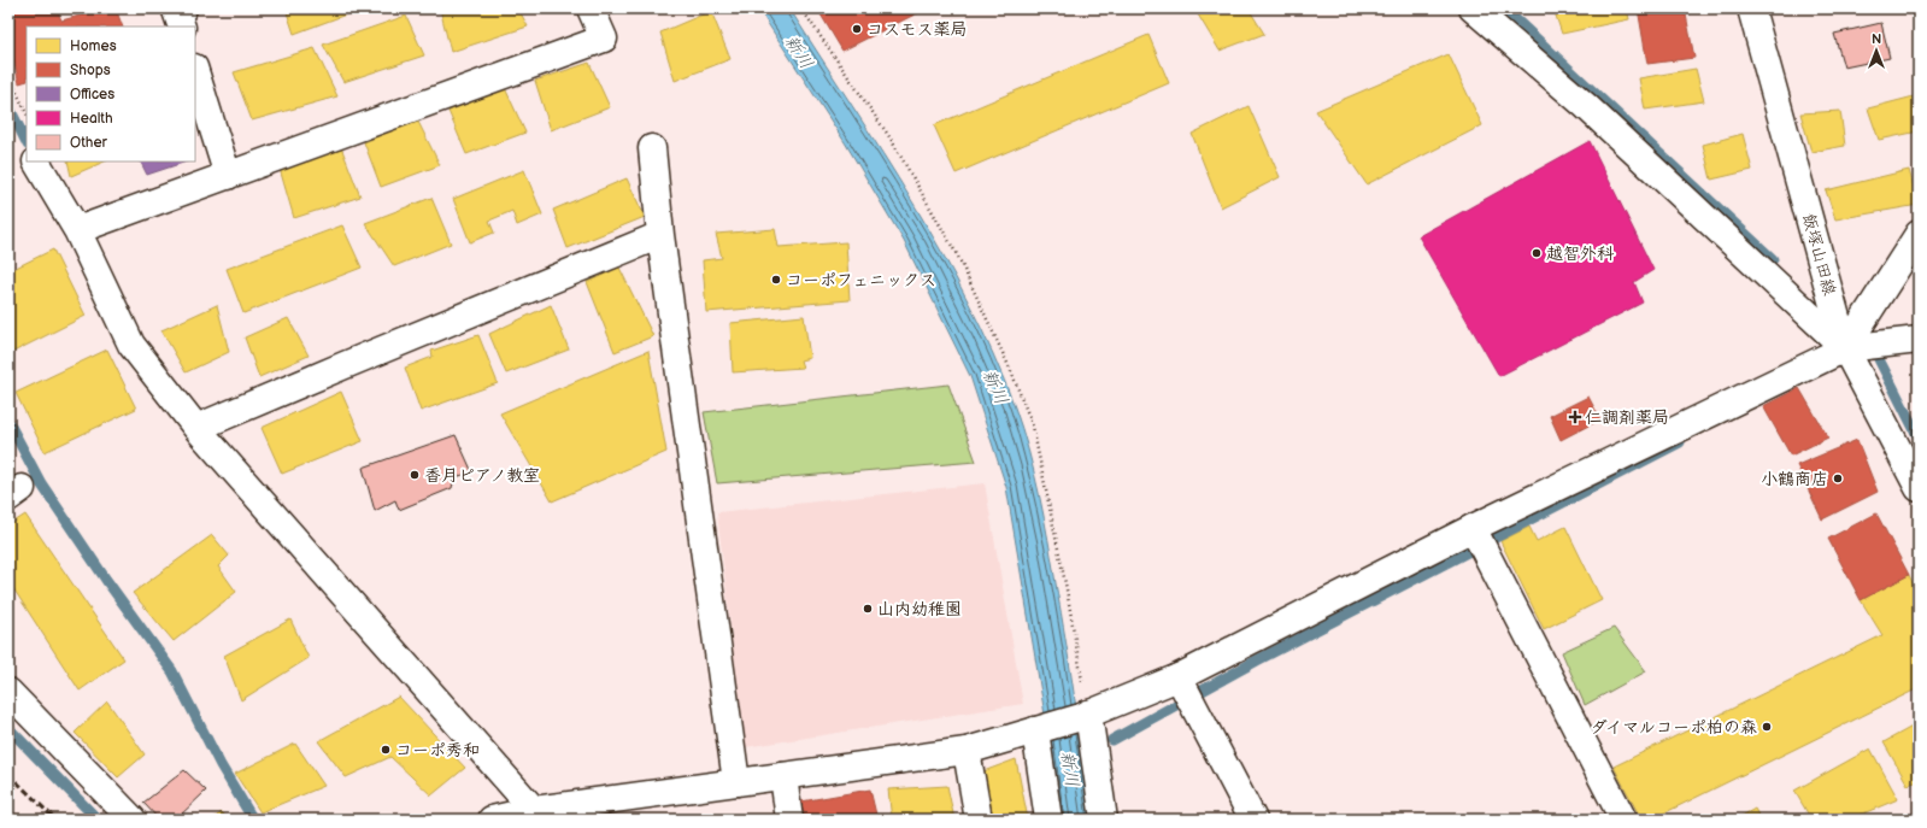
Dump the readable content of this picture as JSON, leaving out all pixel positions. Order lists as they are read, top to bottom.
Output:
{
  "streets": {
    "street": ["飯塚山田線"]
  },
  "water": ["新川"],
  "places": {
    "other": [
      "コスモス薬局",
      "越智外科",
      "コーポフェニックス",
      "香月ピアノ教室",
      "小鶴商店",
      "山内幼稚園",
      "ダイマルコーポ柏の森",
      "コーポ秀和"
    ],
    "health": ["仁調剤薬局"]
  },
  "legend": [
    "Homes",
    "Shops",
    "Offices",
    "Health",
    "Other"
  ],
  "north": "top"
}
